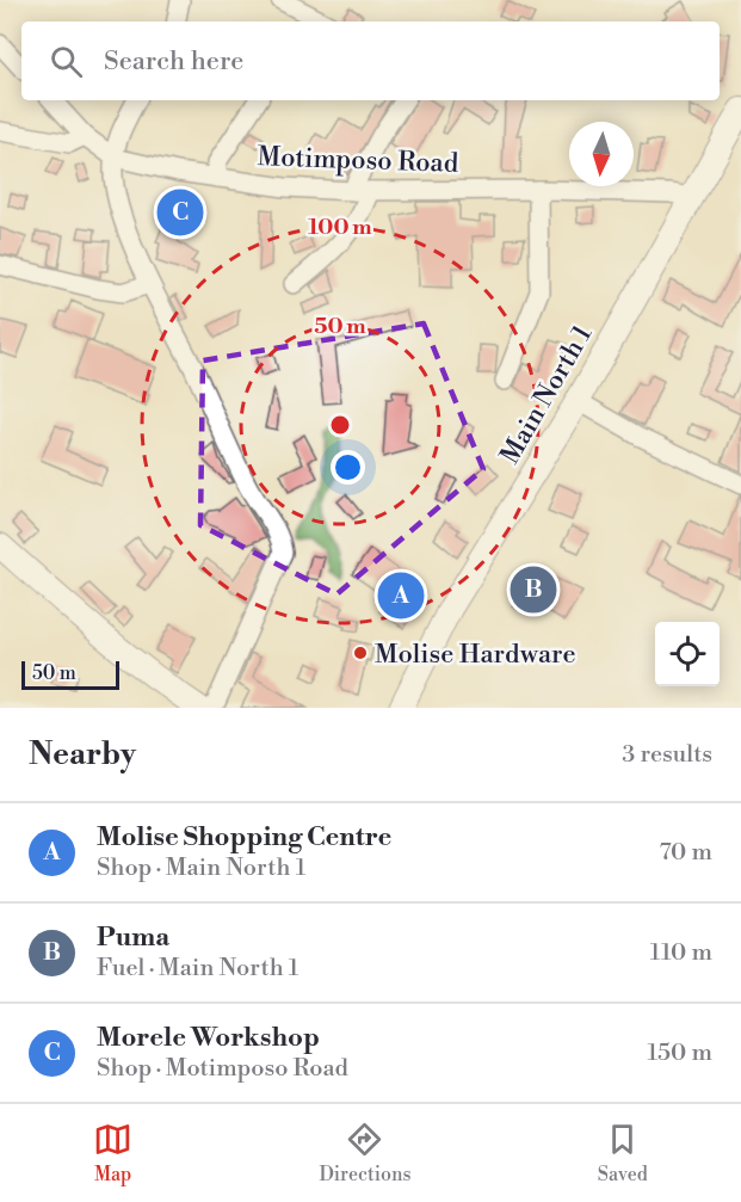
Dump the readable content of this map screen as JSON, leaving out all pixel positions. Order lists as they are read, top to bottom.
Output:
{
  "streets": {
    "main road": ["Main North 1"],
    "street": ["Motimposo Road"]
  },
  "crossings": [
    ["Motimposo Road", "Main North 1"]
  ],
  "places": ["Molise Hardware"],
  "scale_bar": "50 m",
  "north": "bottom",
  "page": {
    "search": "Search here",
    "pins": ["C", "B", "A"],
    "scale": "50 m",
    "heading": ["Nearby", "3 results"],
    "list": [
      {
        "mark": "A",
        "name": "Molise Shopping Centre",
        "note": "Shop · Main North 1",
        "value": "70 m"
      },
      {
        "mark": "B",
        "name": "Puma",
        "note": "Fuel · Main North 1",
        "value": "110 m"
      },
      {
        "mark": "C",
        "name": "Morele Workshop",
        "note": "Shop · Motimposo Road",
        "value": "150 m"
      }
    ],
    "nav": ["Map", "Directions", "Saved"]
  },
  "rings": ["100 m", "50 m"]
}
